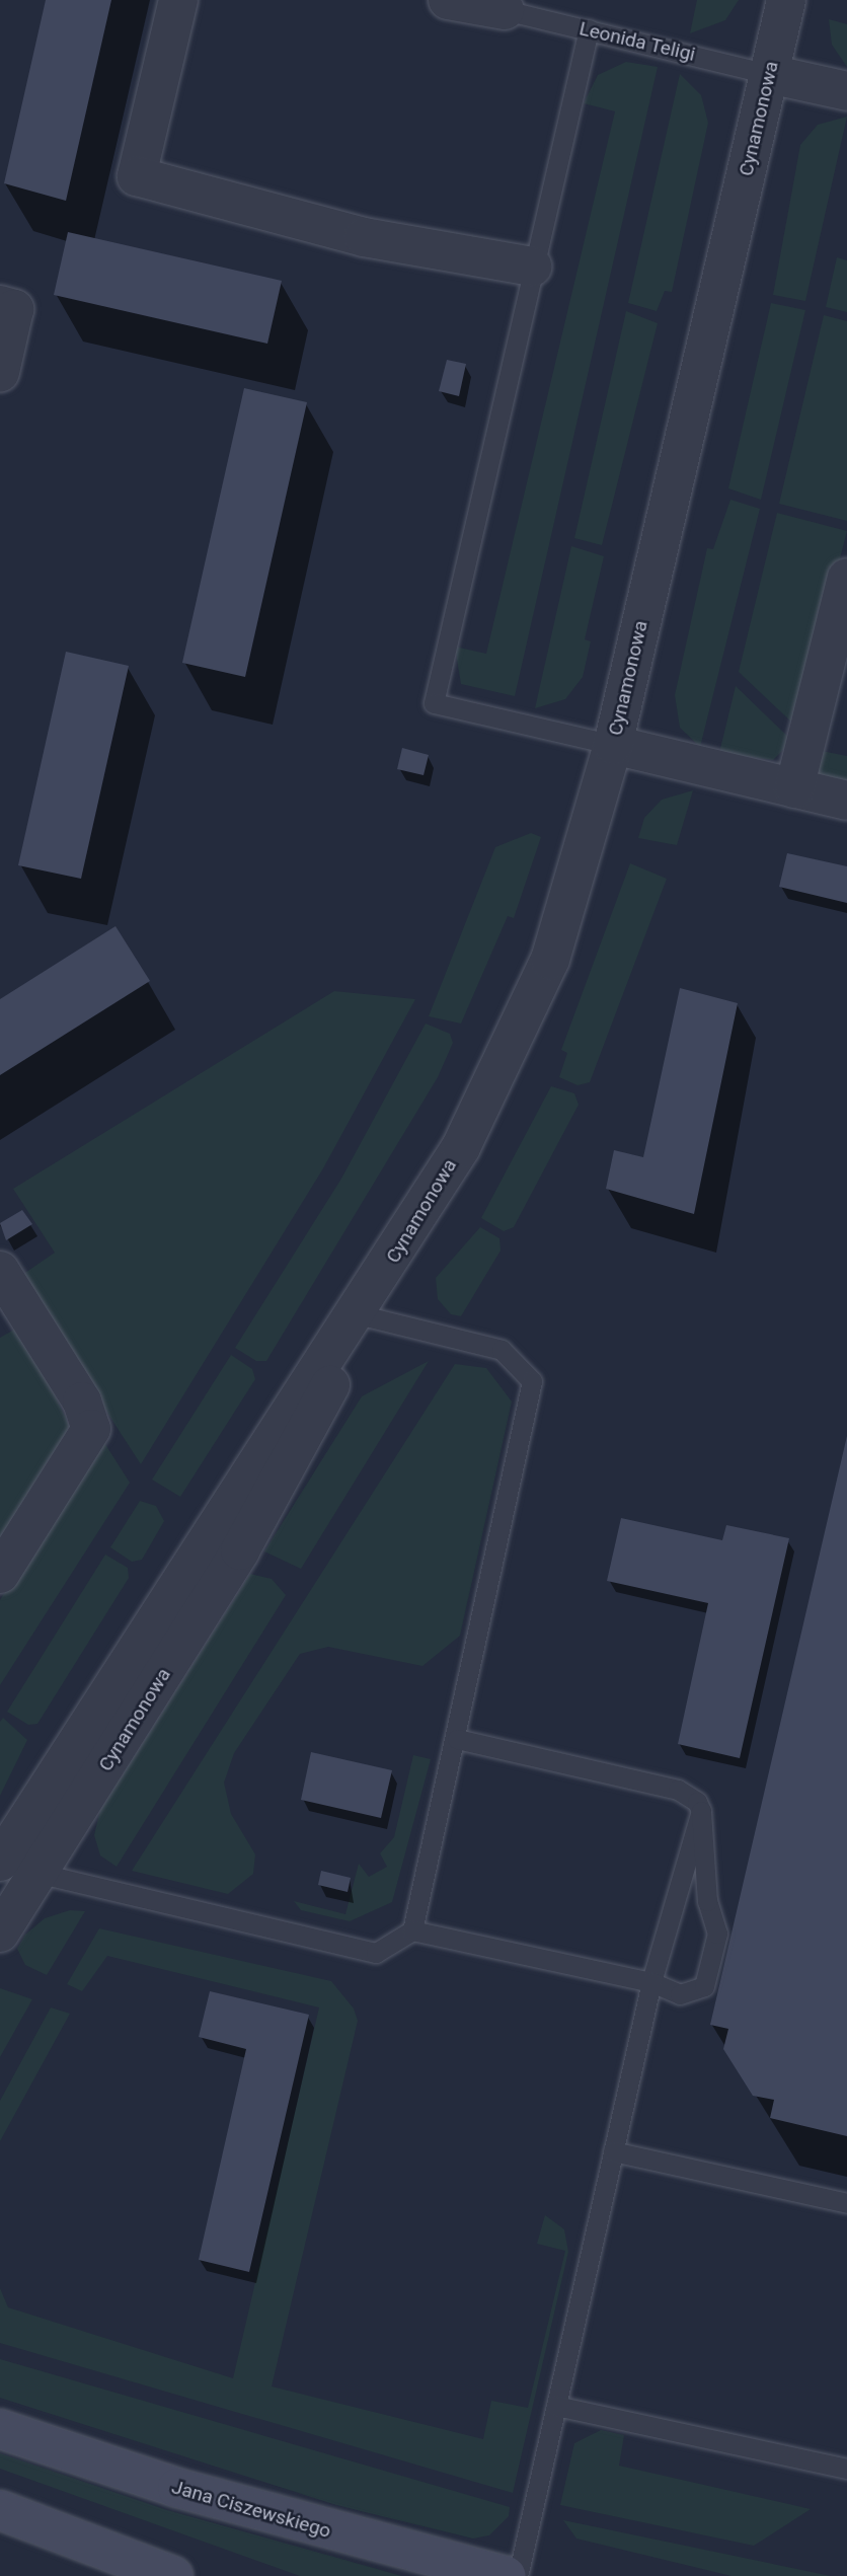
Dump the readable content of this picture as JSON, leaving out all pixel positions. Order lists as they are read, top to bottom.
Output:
{
  "streets": {
    "street": ["Cynamonowa", "Jana Ciszewskiego"],
    "lane": ["Leonida Teligi"]
  },
  "crossings": [
    ["Leonida Teligi", "Cynamonowa"]
  ]
}
